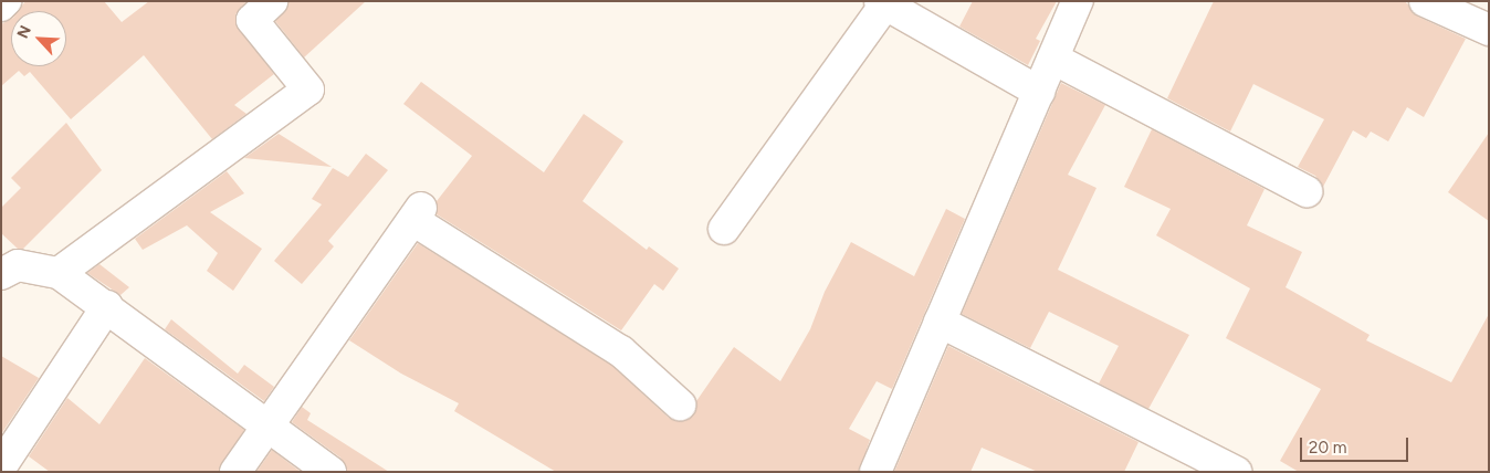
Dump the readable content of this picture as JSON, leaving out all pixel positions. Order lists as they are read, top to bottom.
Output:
{
  "scale_bar": "20 m",
  "north": "top left"
}
